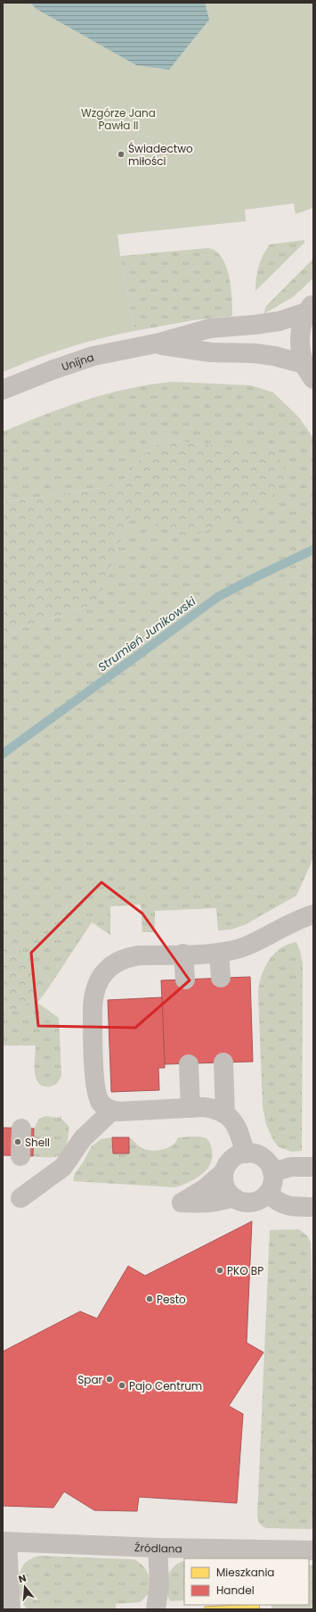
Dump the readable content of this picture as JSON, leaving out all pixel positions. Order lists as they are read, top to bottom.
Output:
{
  "streets": {
    "street": ["Unijna", "Źródlana"]
  },
  "water": ["Strumień Junikowski"],
  "parks": ["Wzgórze Jana Pawła II"],
  "places": [
    "Świadectwo miłości",
    "Shell",
    "PKO BP",
    "Pesto",
    "Spar",
    "Pajo Centrum"
  ],
  "legend": ["Mieszkania", "Handel"],
  "north": "top"
}
